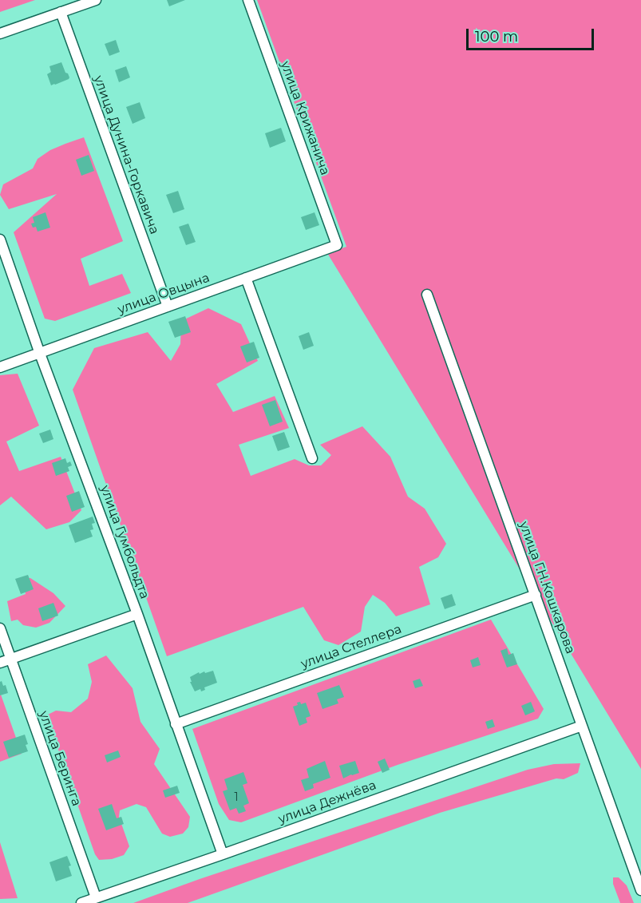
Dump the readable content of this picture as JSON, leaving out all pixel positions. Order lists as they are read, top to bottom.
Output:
{
  "streets": {
    "street": [
      "улица Крижанича",
      "улица Дунина-Горкавича",
      "улица Овцына",
      "улица Гумбольдта",
      "улица Г.Н.Кошкарова",
      "улица Стеллера",
      "улица Беринга",
      "улица Дежнёва"
    ]
  },
  "crossings": [
    ["улица Крижанича", "улица Овцына"],
    ["улица Дунина-Горкавича", "улица Овцына"],
    ["улица Овцына", "улица Гумбольдта"],
    ["улица Гумбольдта", "улица Стеллера"],
    ["улица Гумбольдта", "улица Дежнёва"],
    ["улица Г.Н.Кошкарова", "улица Стеллера"],
    ["улица Г.Н.Кошкарова", "улица Дежнёва"],
    ["улица Беринга", "улица Дежнёва"]
  ],
  "house_numbers": ["1"],
  "scale_bar": "100 m"
}
